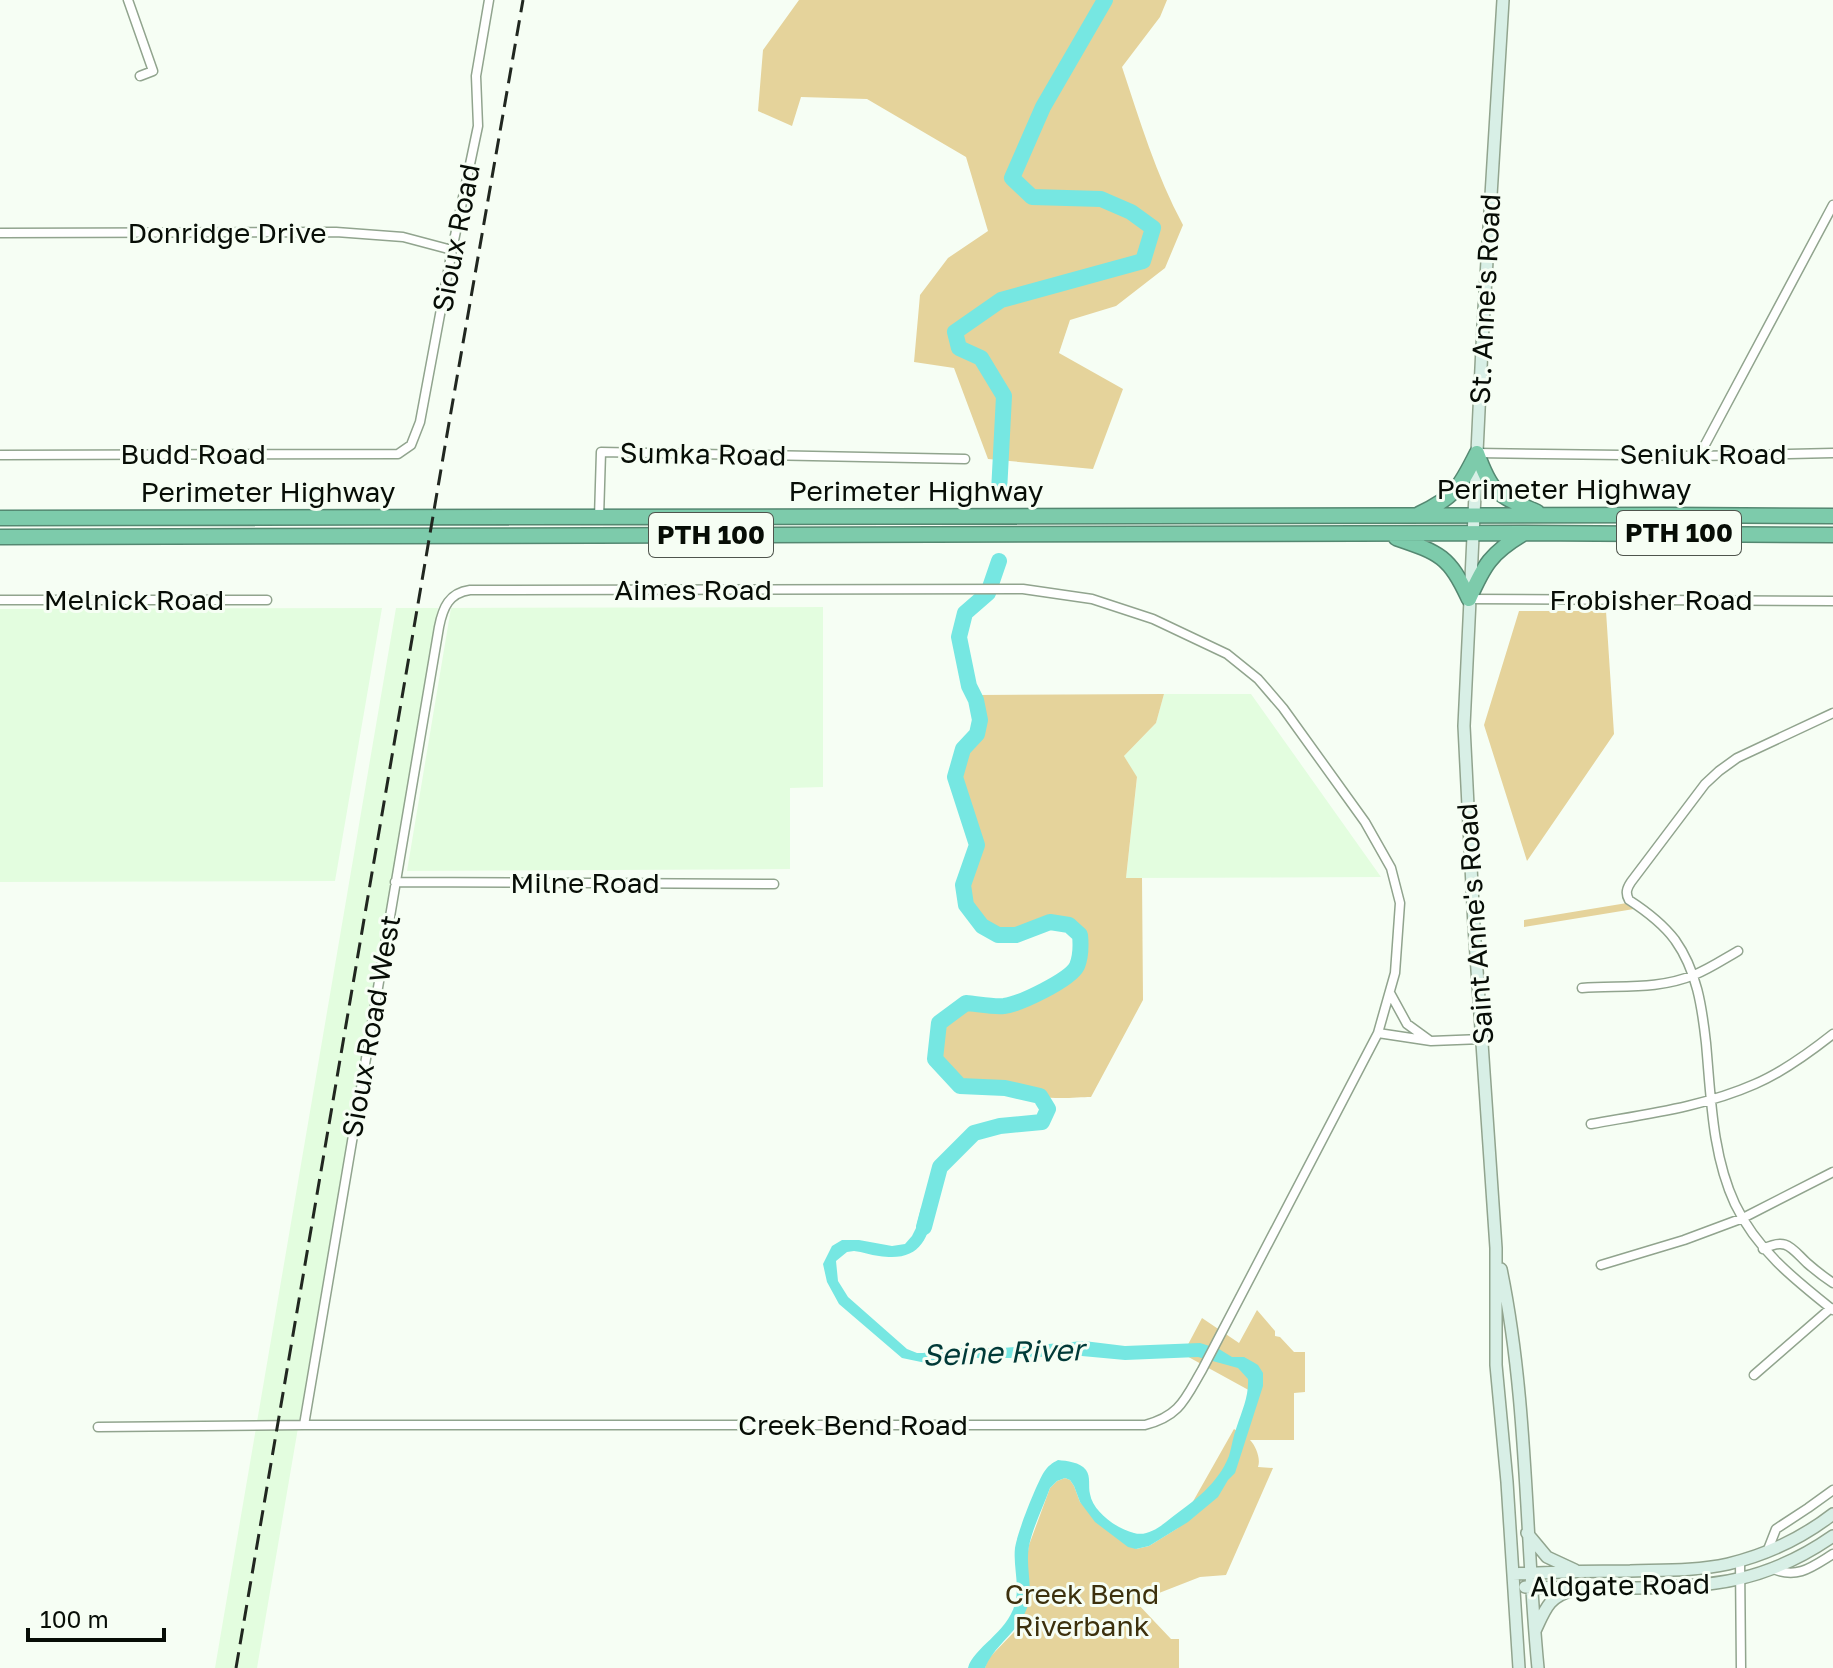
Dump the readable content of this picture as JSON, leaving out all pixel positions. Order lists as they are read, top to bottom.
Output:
{
  "streets": {
    "highway": ["Perimeter Highway", "PTH 100"],
    "main road": ["St. Anne's Road", "Saint Anne's Road", "Aldgate Road"],
    "street": [
      "Donridge Drive",
      "Sioux Road",
      "Budd Road",
      "Sumka Road",
      "Seniuk Road",
      "Aimes Road",
      "Melnick Road",
      "Frobisher Road",
      "Milne Road",
      "Sioux Road West",
      "Creek Bend Road"
    ]
  },
  "crossings": [
    ["Donridge Drive", "Sioux Road"],
    ["Sioux Road", "Budd Road"],
    ["St. Anne's Road", "Seniuk Road"],
    ["St. Anne's Road", "Perimeter Highway"],
    ["St. Anne's Road", "Frobisher Road"],
    ["St. Anne's Road", "Saint Anne's Road"],
    ["Sumka Road", "Perimeter Highway"],
    ["Aimes Road", "Sioux Road West"],
    ["Aimes Road", "Creek Bend Road"],
    ["Frobisher Road", "Saint Anne's Road"],
    ["Milne Road", "Sioux Road West"],
    ["Saint Anne's Road", "Aldgate Road"],
    ["Sioux Road West", "Creek Bend Road"]
  ],
  "water": ["Seine River"],
  "parks": ["Creek Bend Riverbank"],
  "scale_bar": "100 m"
}
